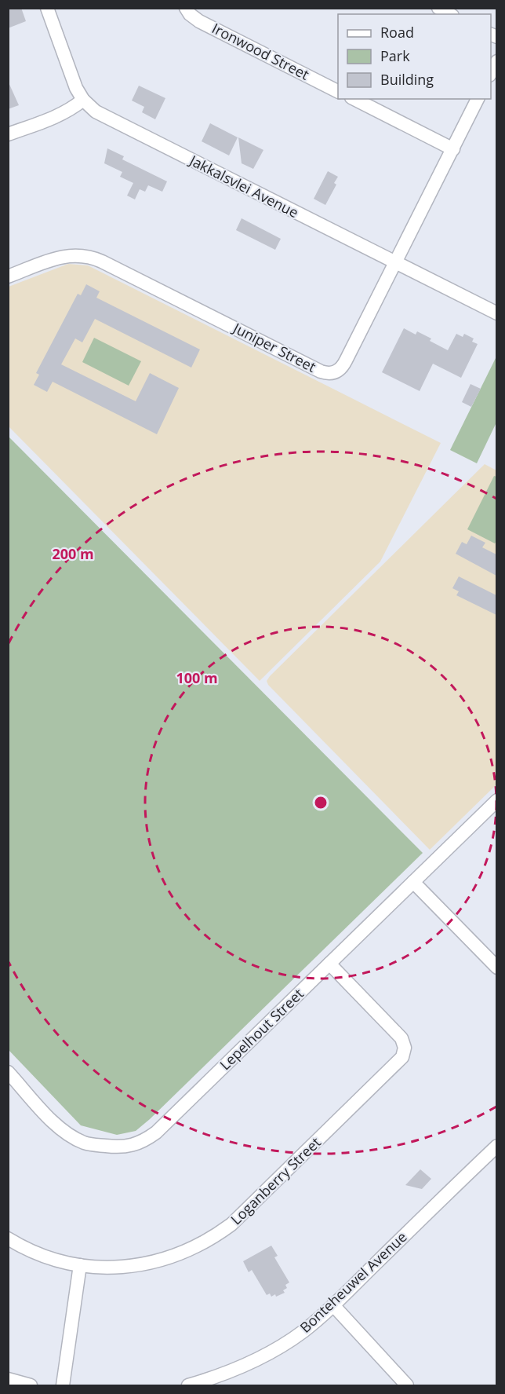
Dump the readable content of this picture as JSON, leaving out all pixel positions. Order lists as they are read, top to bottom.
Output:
{
  "streets": {
    "street": [
      "Ironwood Street",
      "Jakkalsvlei Avenue",
      "Juniper Street",
      "Lepelhout Street",
      "Loganberry Street",
      "Bonteheuwel Avenue"
    ]
  },
  "crossings": [
    ["Jakkalsvlei Avenue", "Juniper Street"],
    ["Lepelhout Street", "Loganberry Street"]
  ],
  "legend": ["Road", "Park", "Building"],
  "rings": ["200 m", "100 m"]
}
